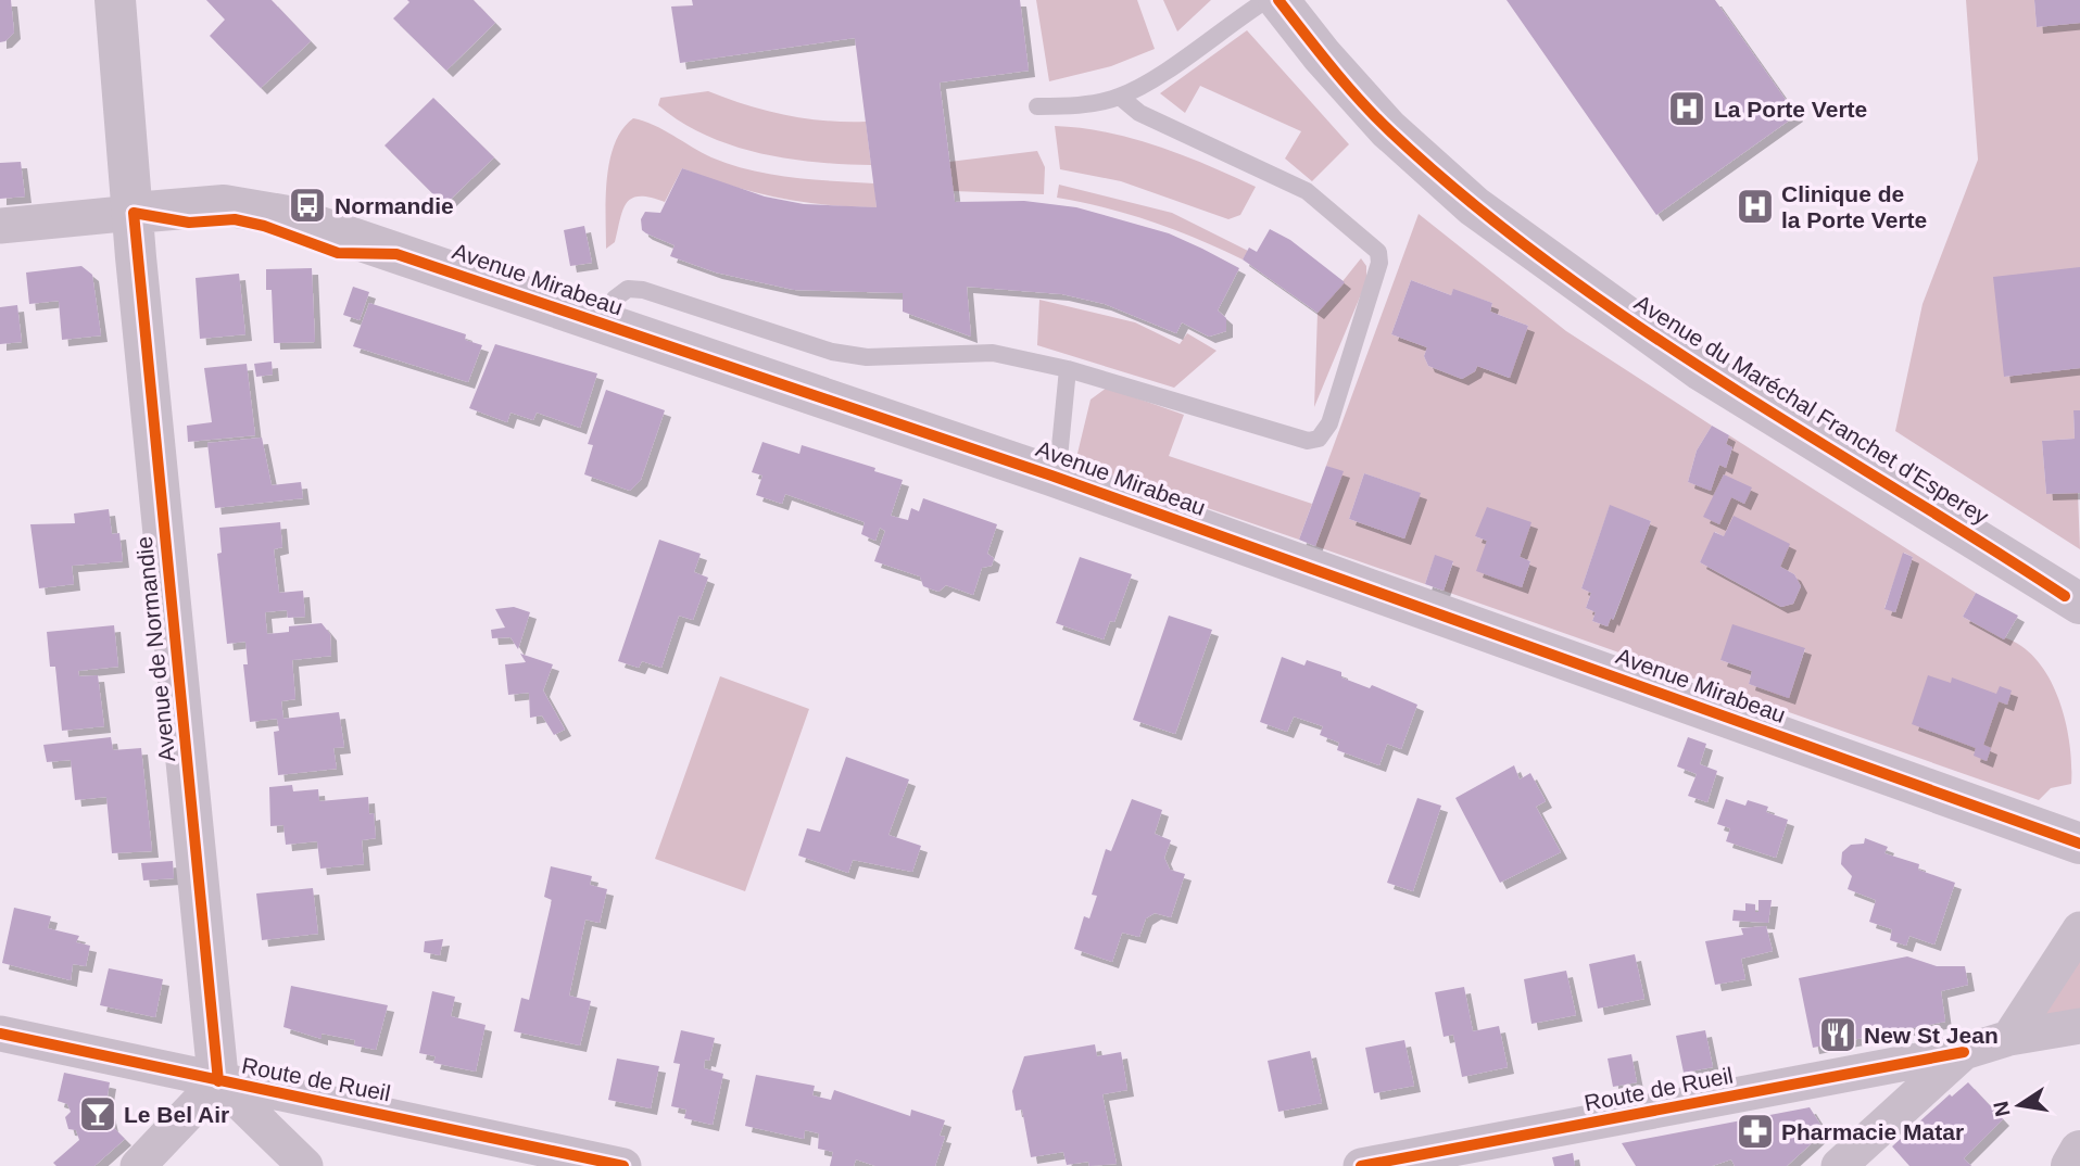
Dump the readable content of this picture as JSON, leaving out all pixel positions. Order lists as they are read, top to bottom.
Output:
{
  "streets": {
    "street": [
      "Avenue Mirabeau",
      "Avenue du Maréchal Franchet d'Esperey",
      "Avenue de Normandie",
      "Route de Rueil"
    ]
  },
  "crossings": [
    ["Avenue Mirabeau", "Avenue de Normandie"],
    ["Avenue de Normandie", "Route de Rueil"]
  ],
  "places": {
    "hospital": ["La Porte Verte", "Clinique de la Porte Verte"],
    "bus stop": ["Normandie"],
    "restaurant": ["New St Jean"],
    "bar": ["Le Bel Air"],
    "pharmacy": ["Pharmacie Matar"]
  },
  "north": "left"
}
